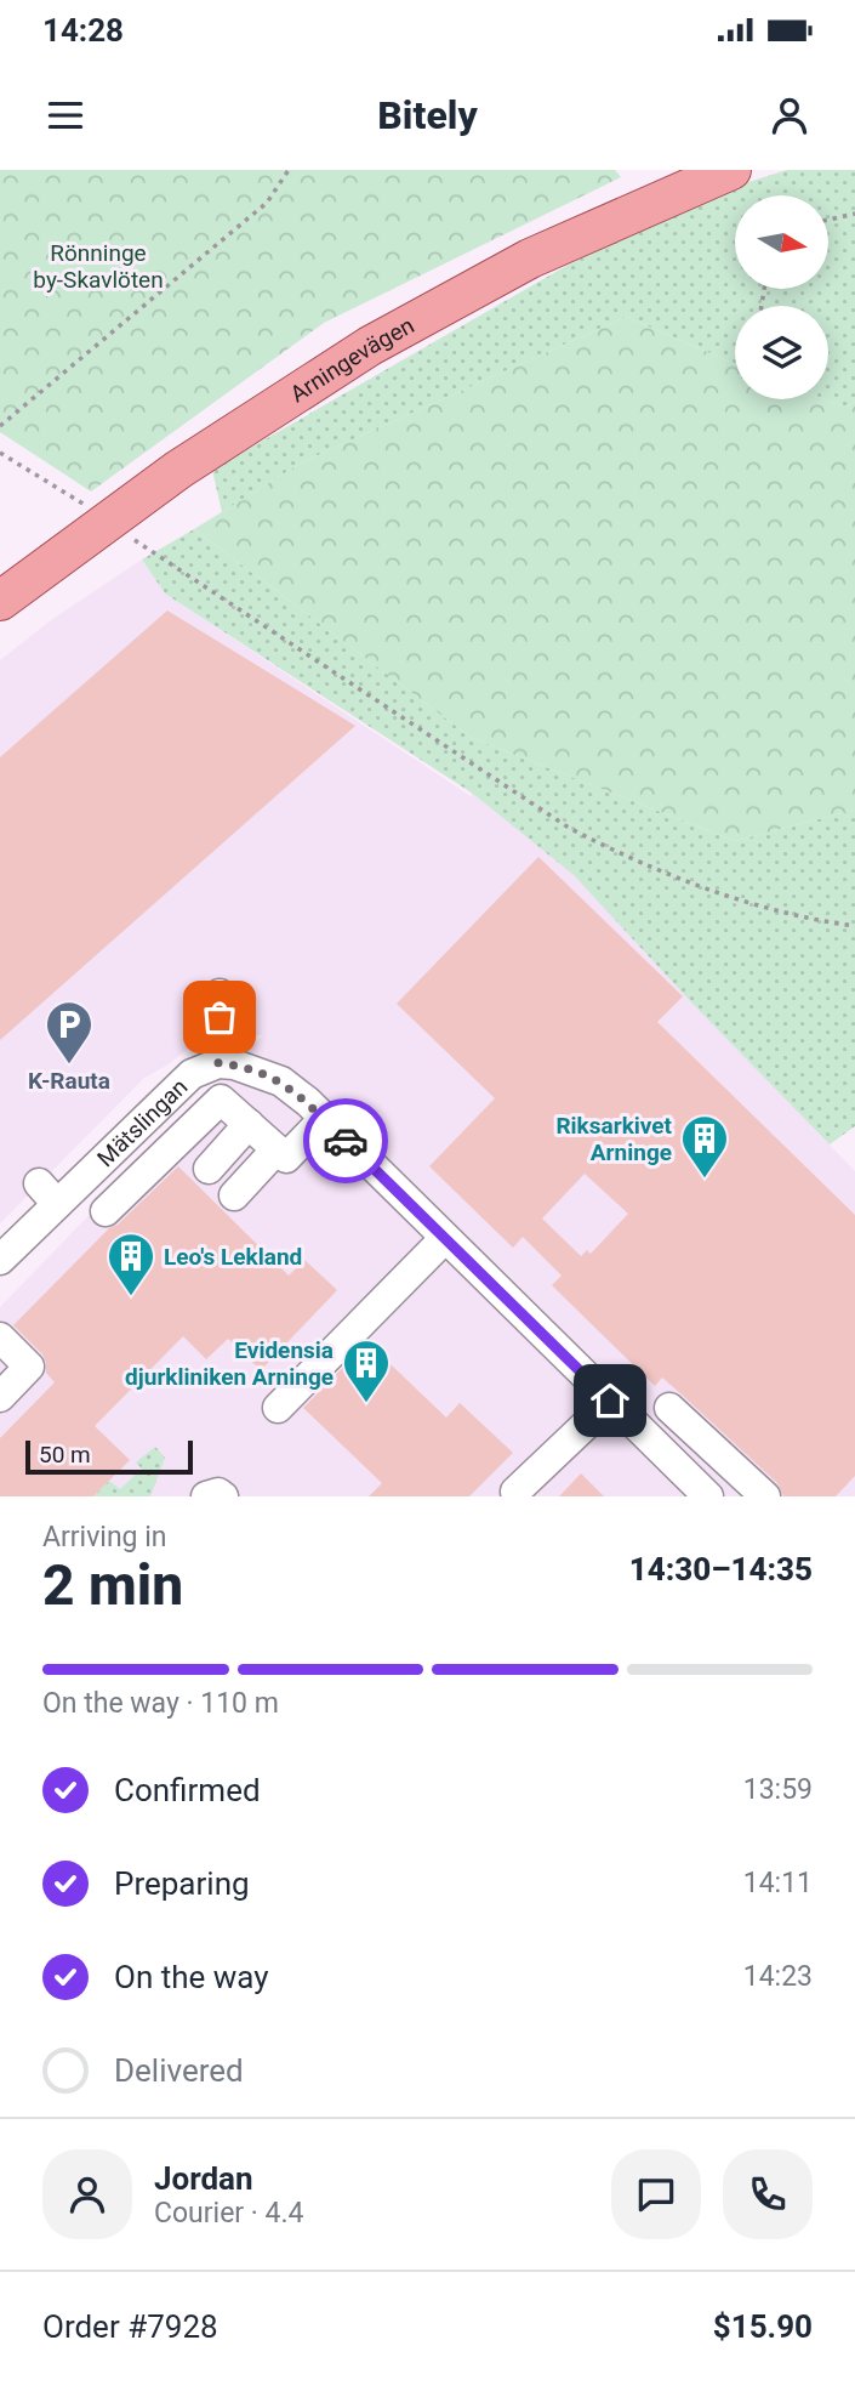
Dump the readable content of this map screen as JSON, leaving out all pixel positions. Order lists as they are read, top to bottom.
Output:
{
  "streets": {
    "main road": ["Arningevägen"],
    "street": ["Mätslingan"]
  },
  "parks": ["Rönninge by-Skavlöten"],
  "places": {
    "parking": ["K-Rauta"],
    "building": ["Riksarkivet Arninge", "Leo's Lekland", "Evidensia djurkliniken Arninge"]
  },
  "scale_bar": "50 m",
  "north": "right",
  "page": {
    "status": "14:28",
    "header": "Bitely",
    "scale": "50 m",
    "heading": ["2 min", "Arriving in", "14:30–14:35"],
    "panel": [
      "Jordan",
      "Courier · 4.4",
      "Order #7928",
      "$15.90"
    ],
    "bar": "On the way · 110 m",
    "list": [
      ["Confirmed", "13:59"],
      ["Preparing", "14:11"],
      ["On the way", "14:23"],
      "Delivered"
    ]
  }
}
